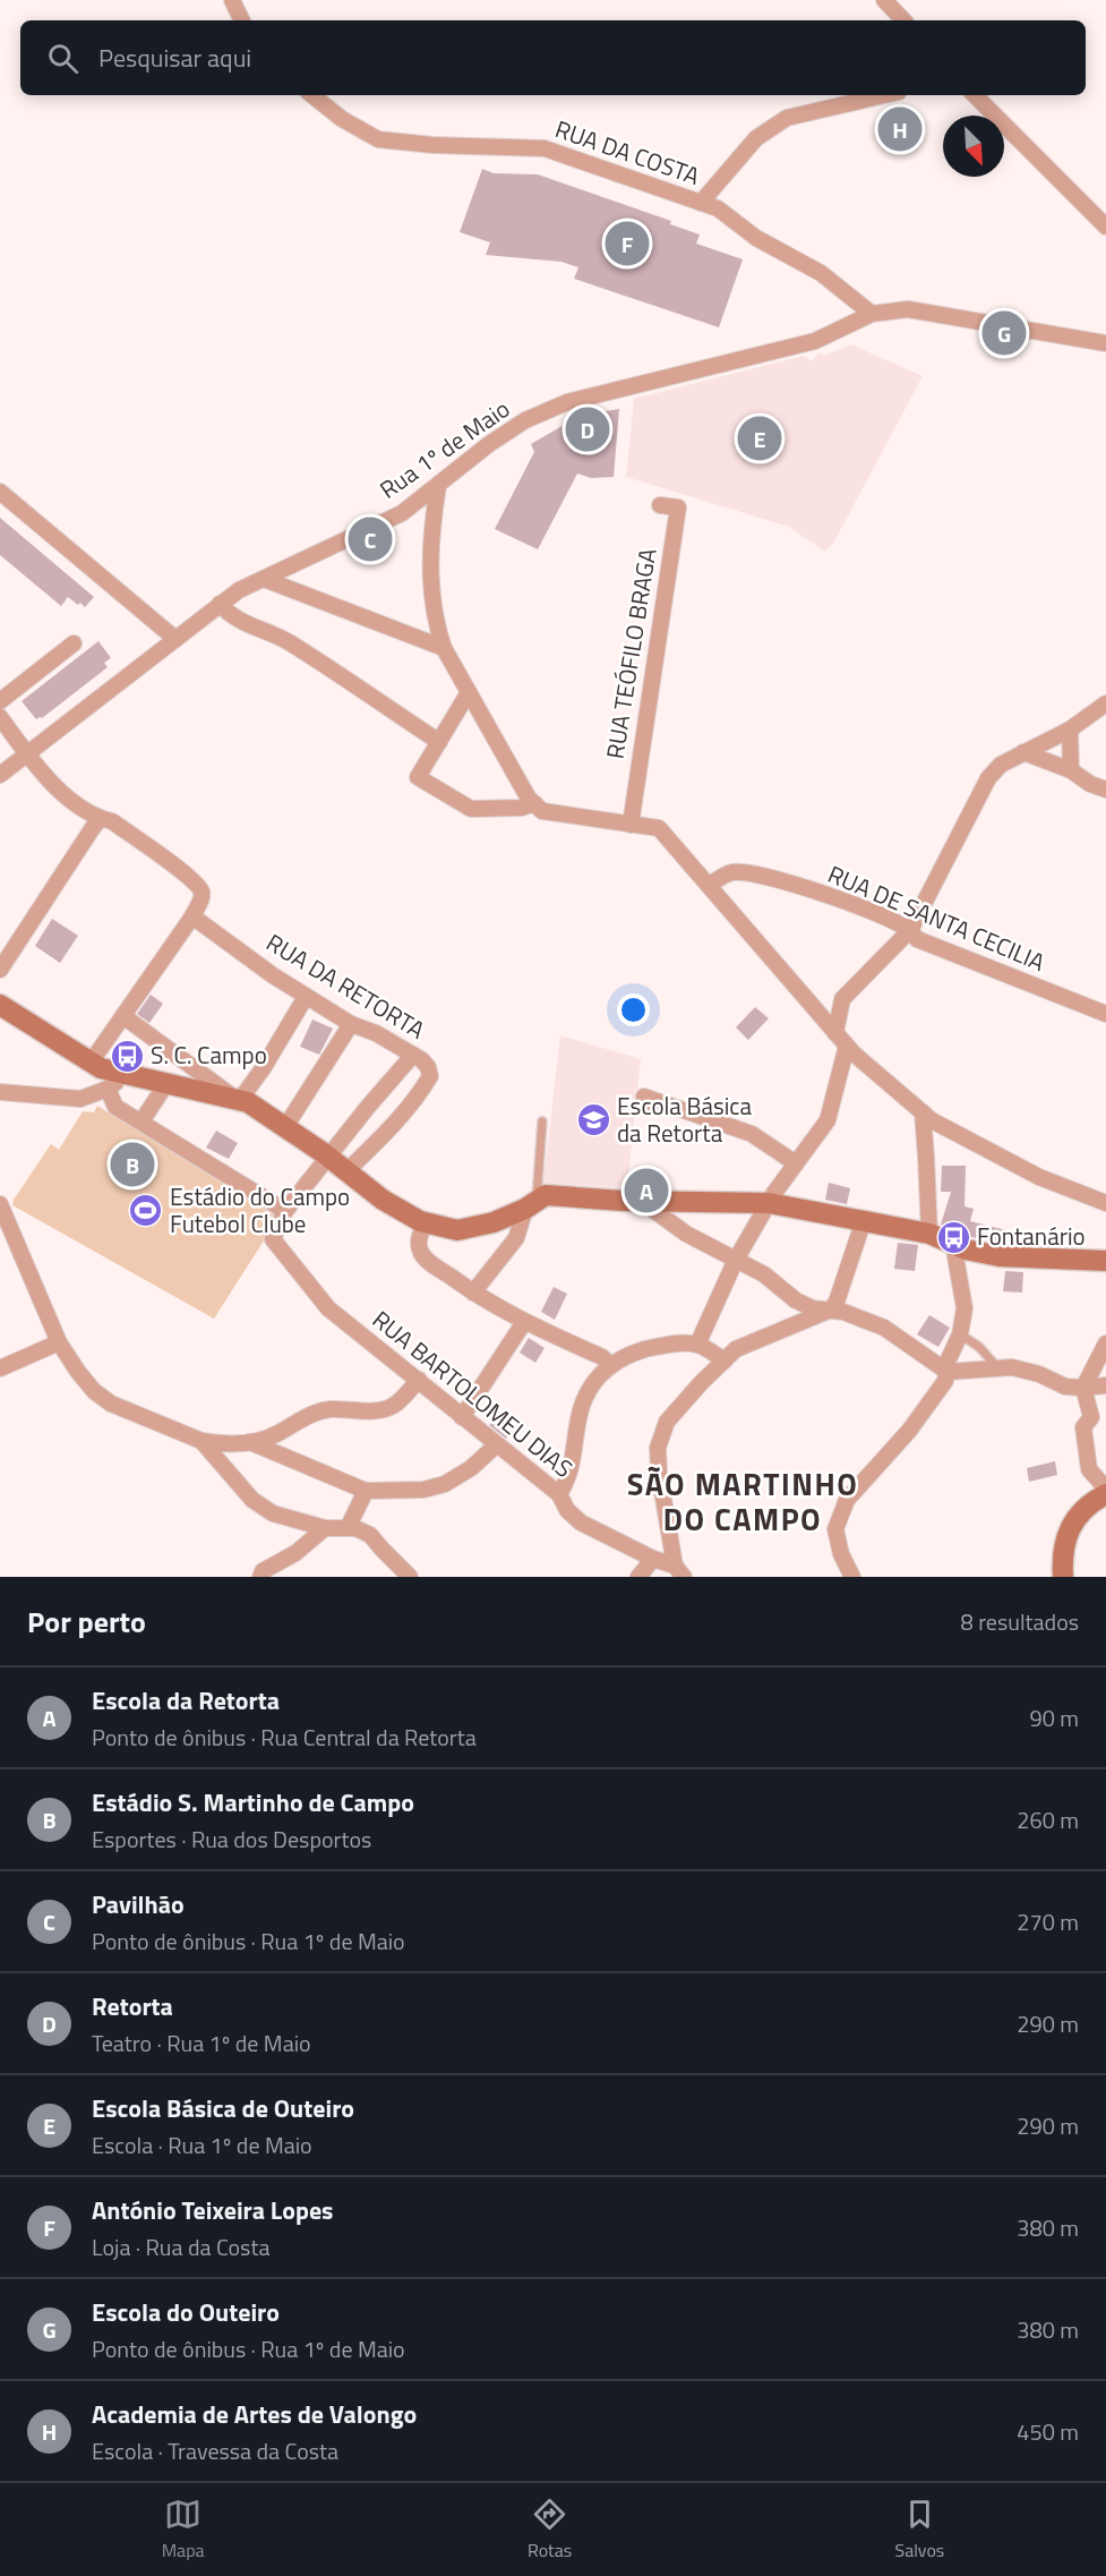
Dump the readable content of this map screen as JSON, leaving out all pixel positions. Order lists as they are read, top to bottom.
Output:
{
  "streets": {
    "street": [
      "RUA DA COSTA",
      "Rua 1º de Maio",
      "RUA TEÓFILO BRAGA",
      "RUA DE SANTA CECILIA",
      "RUA DA RETORTA",
      "RUA BARTOLOMEU DIAS"
    ]
  },
  "crossings": [
    ["RUA DA COSTA", "Rua 1º de Maio"]
  ],
  "districts": ["SÃO MARTINHO DO CAMPO"],
  "places": {
    "bus stop": ["S. C. Campo", "Fontanário"],
    "school or university": ["Escola Básica da Retorta"],
    "sports": ["Estádio do Campo Futebol Clube"]
  },
  "north": "bottom right",
  "page": {
    "search": "Pesquisar aqui",
    "pins": [
      "H",
      "F",
      "G",
      "D",
      "E",
      "C",
      "B",
      "A"
    ],
    "heading": ["Por perto", "8 resultados"],
    "list": [
      {
        "mark": "A",
        "name": "Escola da Retorta",
        "note": "Ponto de ônibus · Rua Central da Retorta",
        "value": "90 m"
      },
      {
        "mark": "B",
        "name": "Estádio S. Martinho de Campo",
        "note": "Esportes · Rua dos Desportos",
        "value": "260 m"
      },
      {
        "mark": "C",
        "name": "Pavilhão",
        "note": "Ponto de ônibus · Rua 1º de Maio",
        "value": "270 m"
      },
      {
        "mark": "D",
        "name": "Retorta",
        "note": "Teatro · Rua 1º de Maio",
        "value": "290 m"
      },
      {
        "mark": "E",
        "name": "Escola Básica de Outeiro",
        "note": "Escola · Rua 1º de Maio",
        "value": "290 m"
      },
      {
        "mark": "F",
        "name": "António Teixeira Lopes",
        "note": "Loja · Rua da Costa",
        "value": "380 m"
      },
      {
        "mark": "G",
        "name": "Escola do Outeiro",
        "note": "Ponto de ônibus · Rua 1º de Maio",
        "value": "380 m"
      },
      {
        "mark": "H",
        "name": "Academia de Artes de Valongo",
        "note": "Escola · Travessa da Costa",
        "value": "450 m"
      }
    ],
    "nav": ["Mapa", "Rotas", "Salvos"]
  }
}
